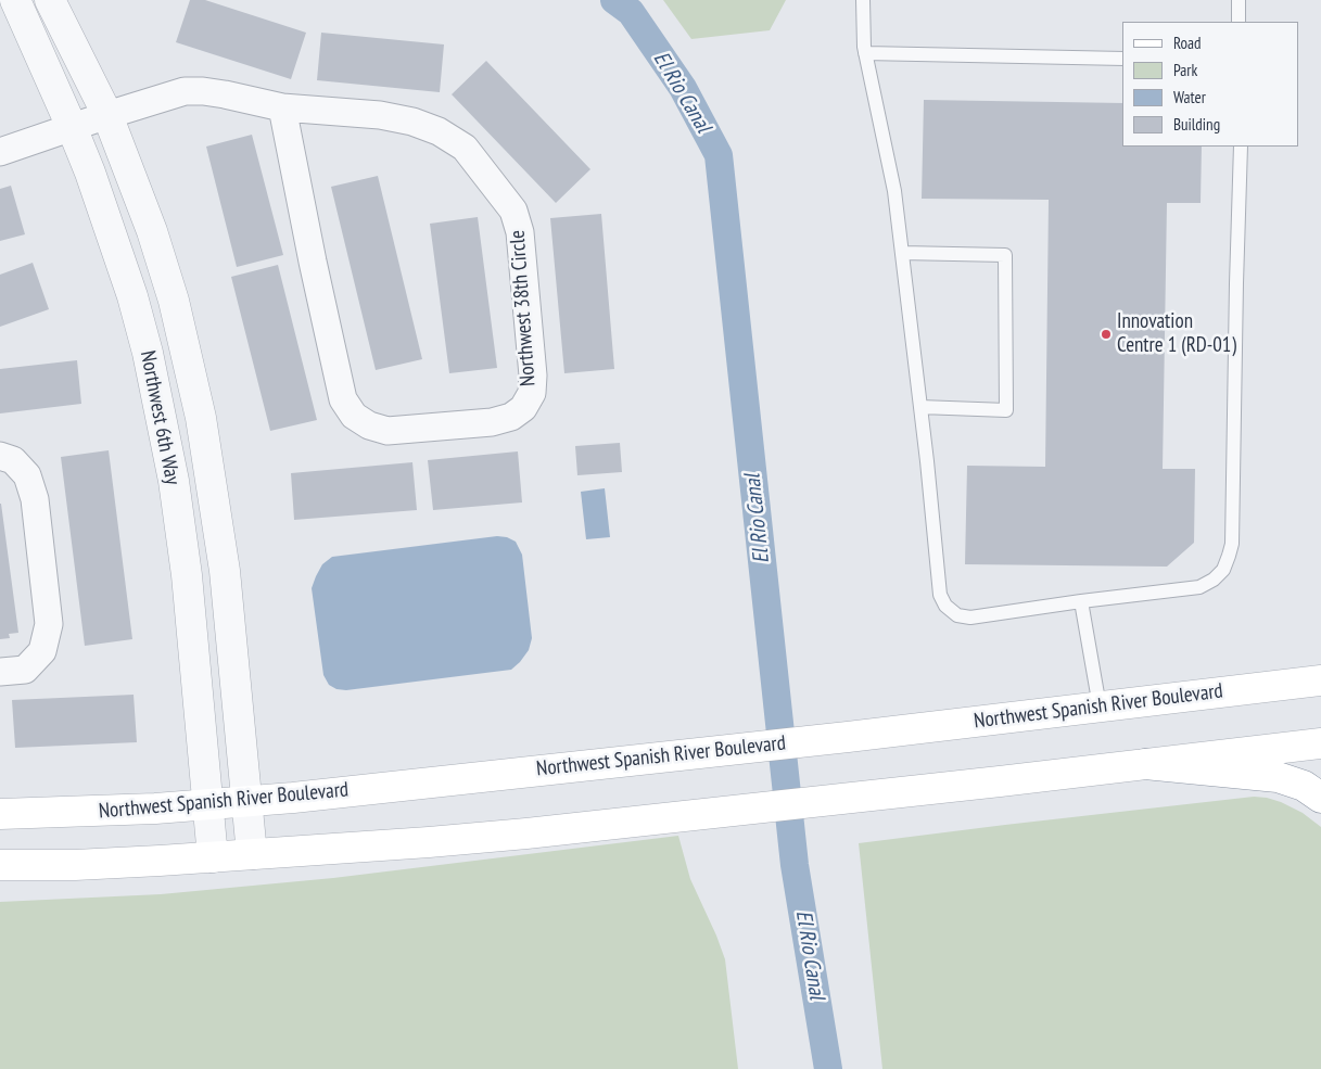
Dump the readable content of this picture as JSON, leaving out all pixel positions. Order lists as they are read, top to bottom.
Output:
{
  "streets": {
    "main road": ["Northwest Spanish River Boulevard"],
    "street": ["Northwest 38th Circle", "Northwest 6th Way"]
  },
  "crossings": [
    ["Northwest 38th Circle", "Northwest 6th Way"],
    ["Northwest 6th Way", "Northwest Spanish River Boulevard"]
  ],
  "water": ["El Rio Canal"],
  "places": ["Innovation Centre 1 (RD-01)"],
  "legend": [
    "Road",
    "Park",
    "Water",
    "Building"
  ]
}
